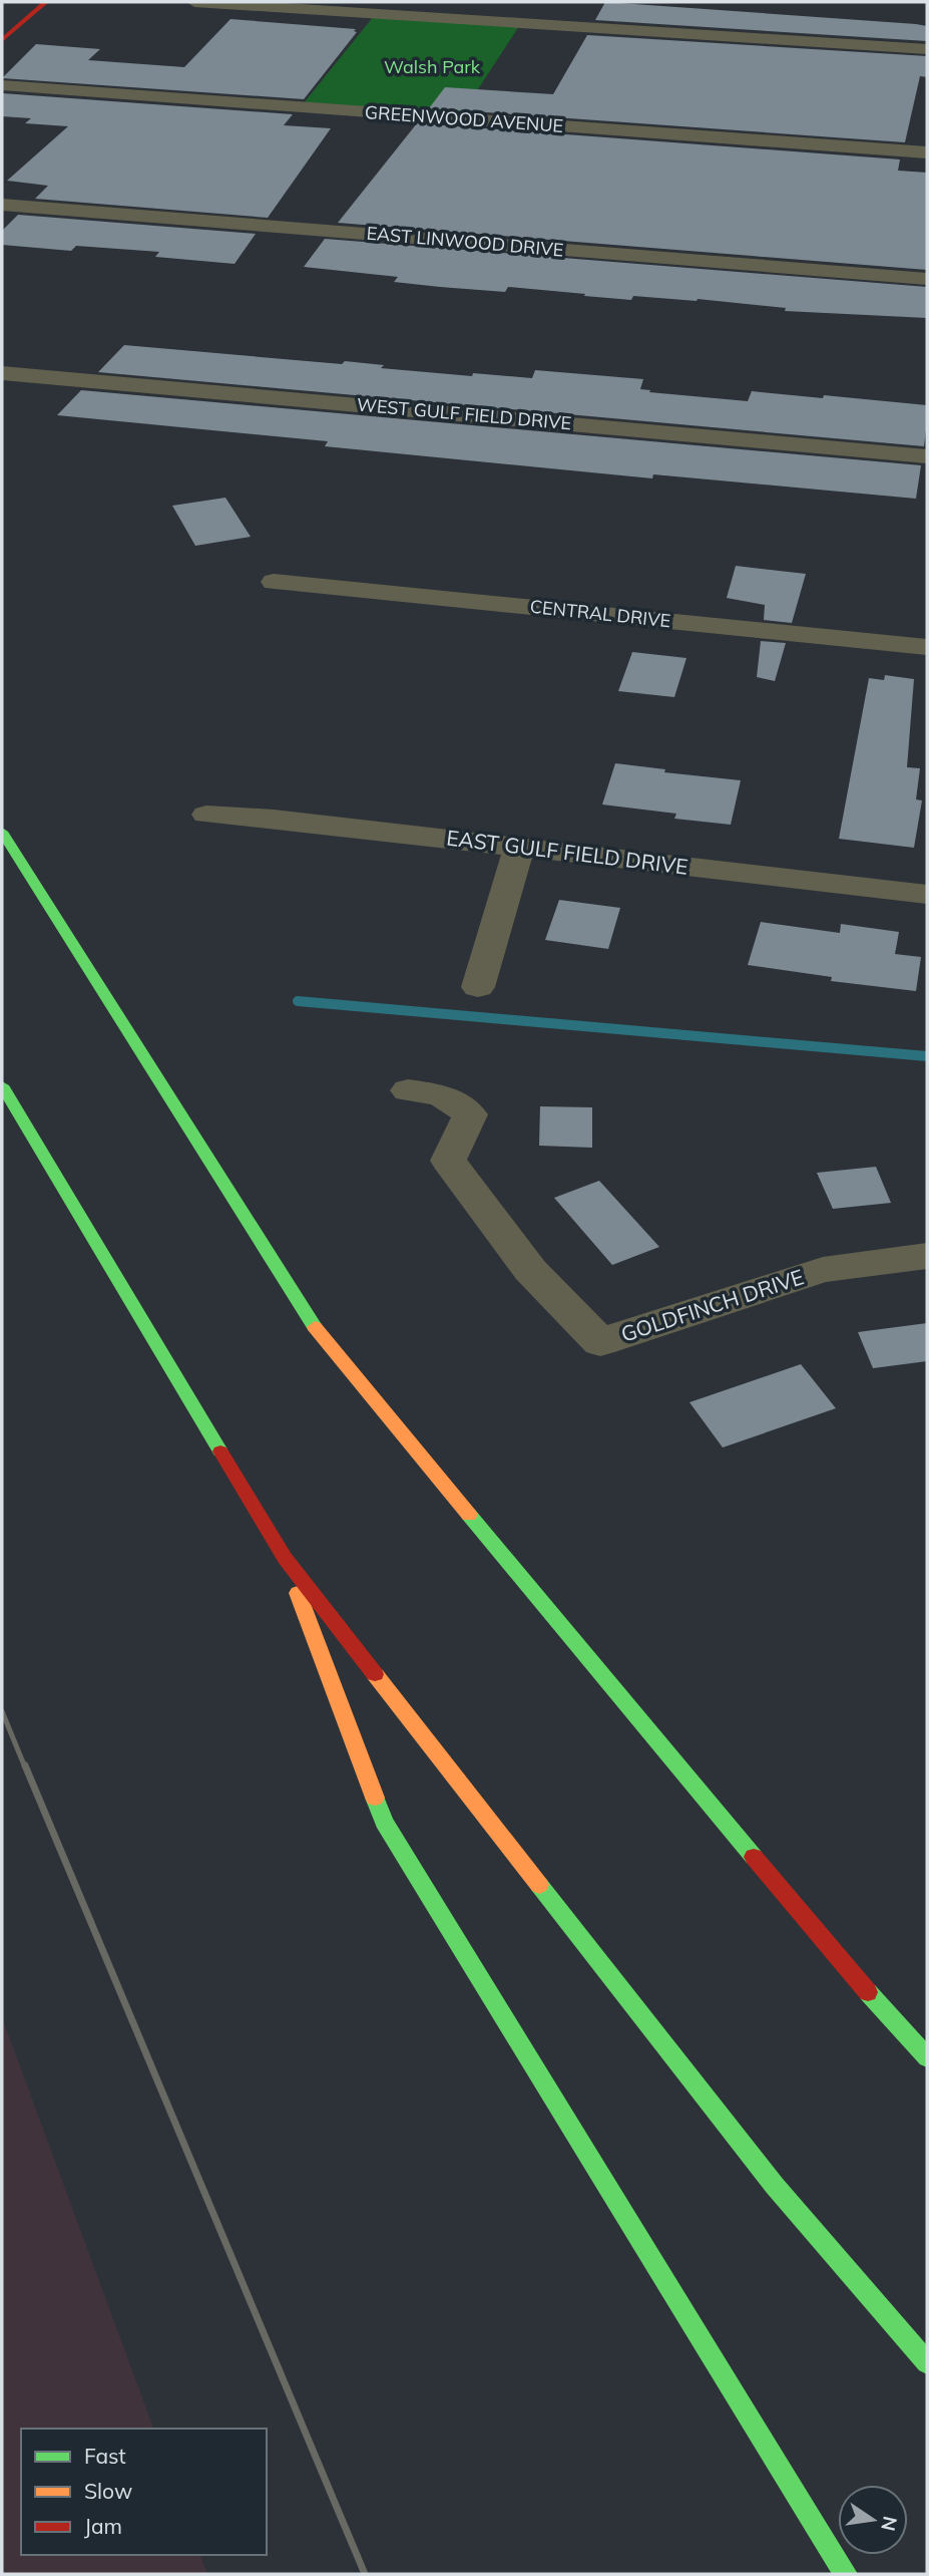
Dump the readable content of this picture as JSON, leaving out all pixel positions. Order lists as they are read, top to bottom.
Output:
{
  "streets": {
    "street": [
      "GREENWOOD AVENUE",
      "EAST LINWOOD DRIVE",
      "WEST GULF FIELD DRIVE",
      "CENTRAL DRIVE",
      "EAST GULF FIELD DRIVE",
      "GOLDFINCH DRIVE"
    ]
  },
  "parks": ["Walsh Park"],
  "legend": ["Fast", "Slow", "Jam"],
  "north": "right"
}
